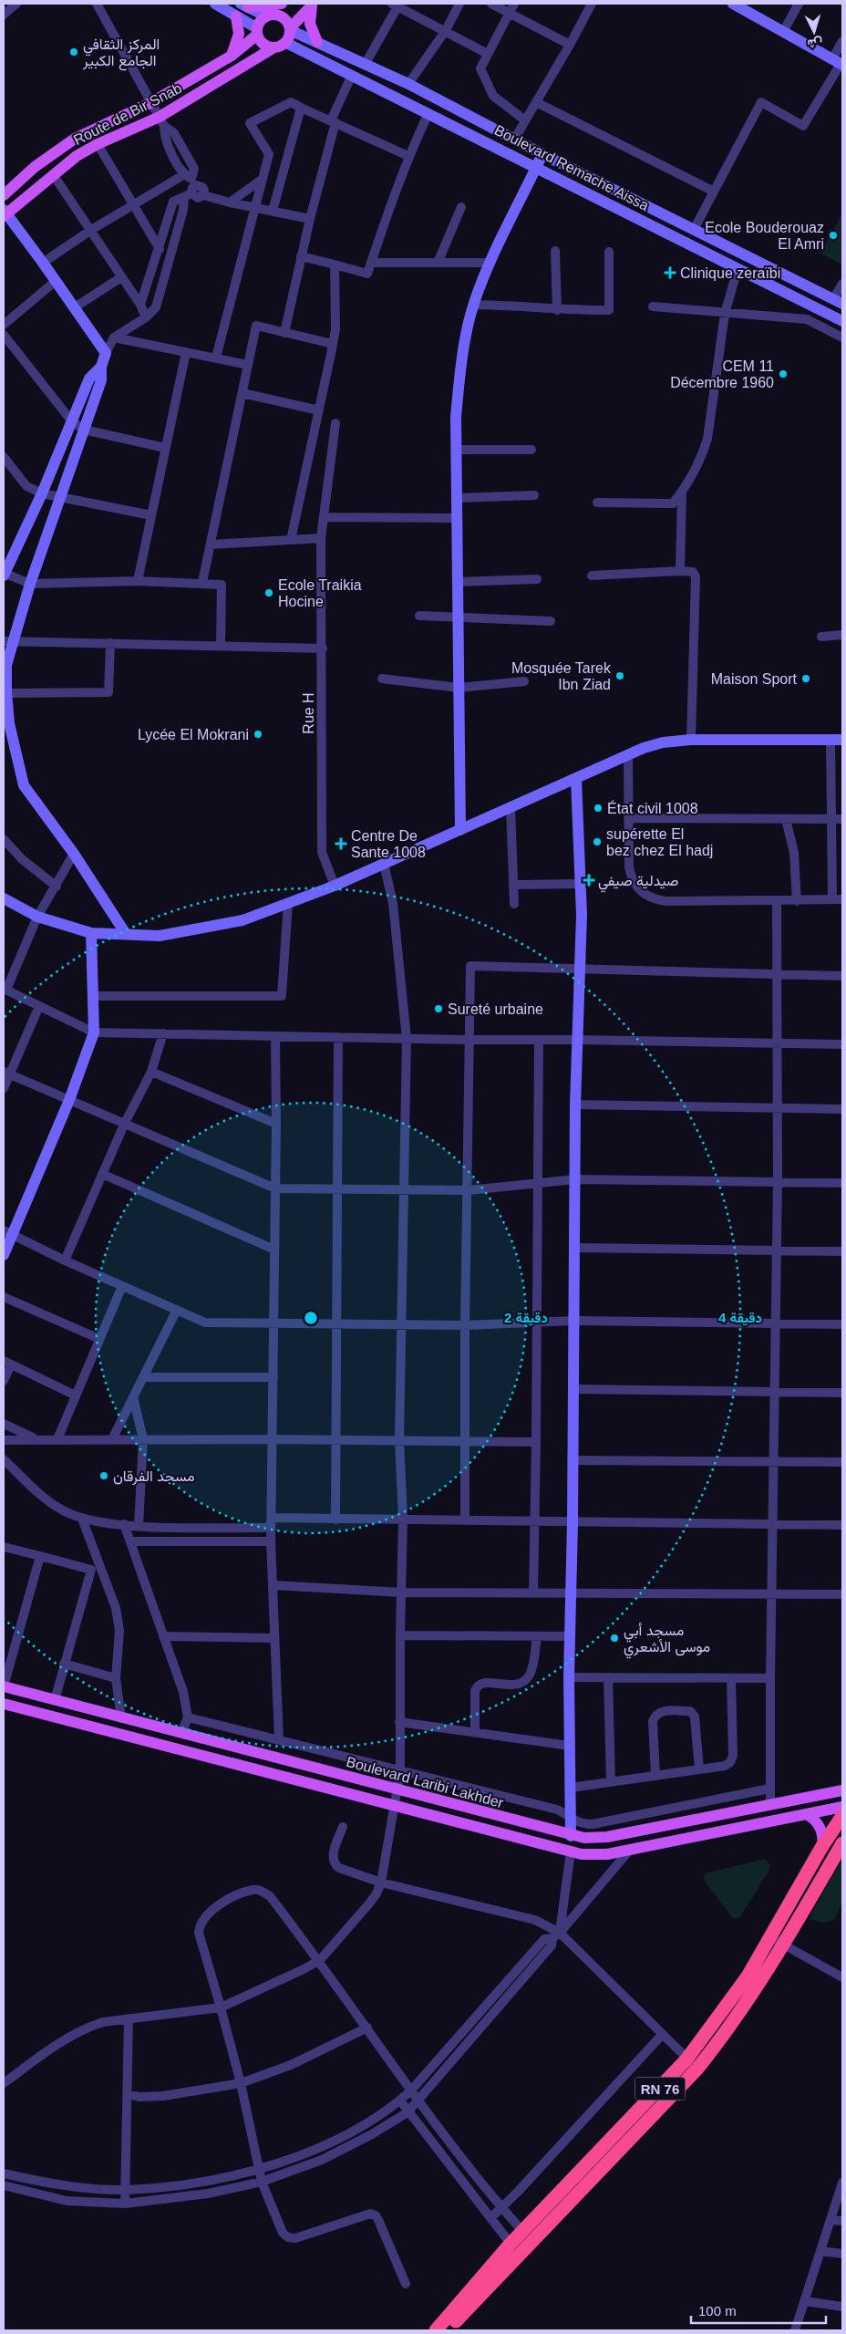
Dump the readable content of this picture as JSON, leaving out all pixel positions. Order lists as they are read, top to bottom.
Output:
{
  "streets": {
    "highway": ["RN 76"],
    "main road": ["Route de Bir Snab", "Boulevard Laribi Lakhder"],
    "street": ["Boulevard Remache Aissa", "Rue H"]
  },
  "crossings": [
    ["Route de Bir Snab", "Boulevard Remache Aissa"]
  ],
  "places": {
    "other": [
      "المركز الثقافي الجامع الكبير",
      "Ecole Bouderouaz El Amri",
      "CEM 11 Décembre 1960",
      "Ecole Traikia Hocine",
      "Mosquée Tarek Ibn Ziad",
      "Maison Sport",
      "Lycée El Mokrani",
      "État civil 1008",
      "supérette El bez chez El hadj",
      "Sureté urbaine",
      "مسجد الفرقان",
      "مسجد أبي موسى الأشعري"
    ],
    "health": ["Clinique zeraïbi", "Centre De Sante 1008", "صيدلية صيفي"]
  },
  "scale_bar": "100 m",
  "north": "bottom",
  "rings": ["2 دقيقة", "4 دقيقة"]
}
